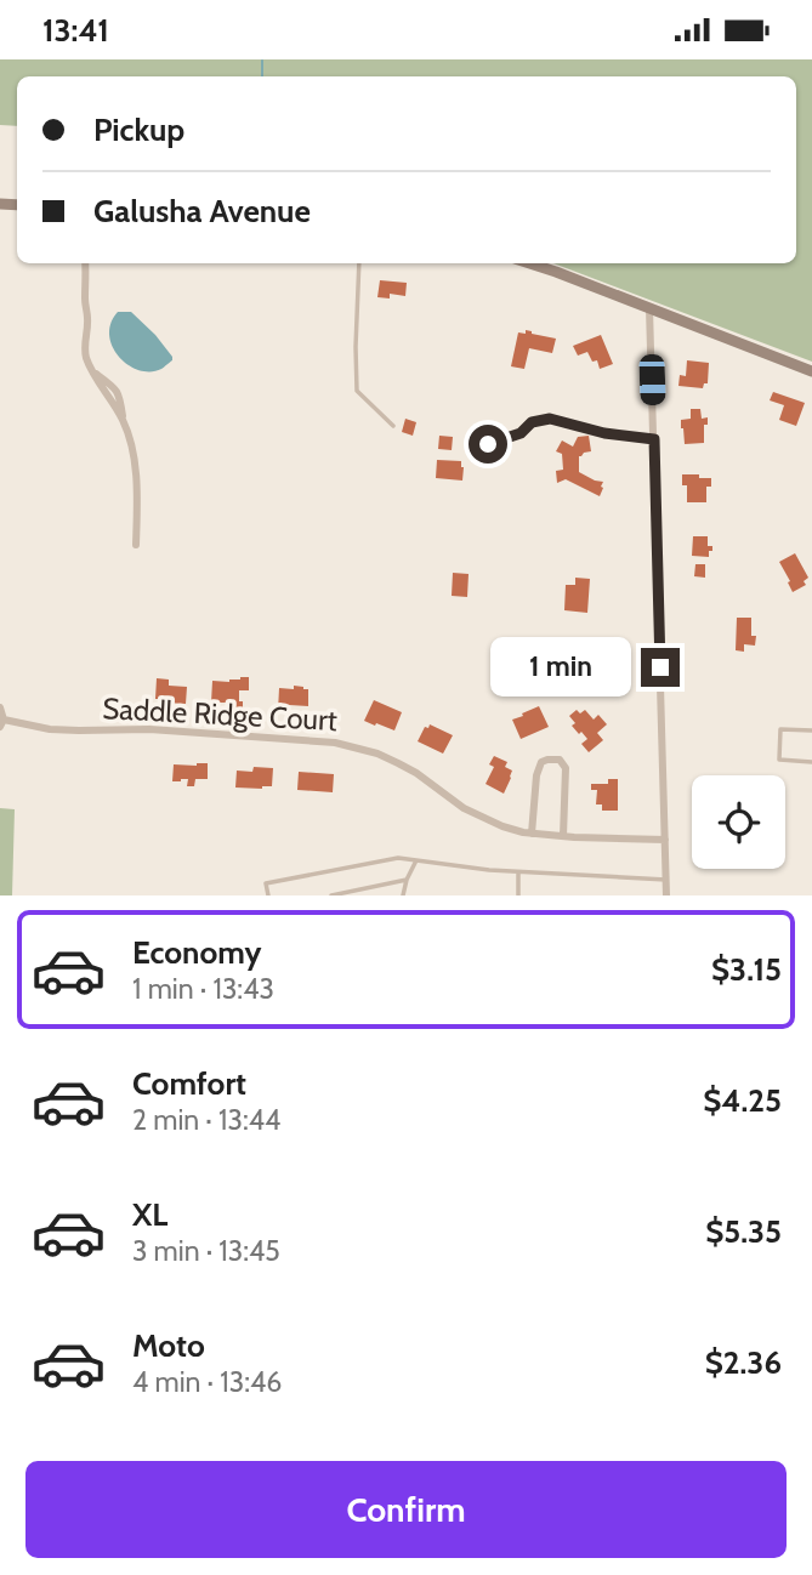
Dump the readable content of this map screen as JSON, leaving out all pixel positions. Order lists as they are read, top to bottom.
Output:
{
  "streets": {
    "street": ["Saddle Ridge Court"]
  },
  "page": {
    "status": "13:41",
    "banner": ["Pickup", "Galusha Avenue"],
    "bubble": "1 min",
    "list": [
      {
        "name": "Economy",
        "note": "1 min · 13:43",
        "value": "$3.15"
      },
      {
        "name": "Comfort",
        "note": "2 min · 13:44",
        "value": "$4.25"
      },
      {
        "name": "XL",
        "note": "3 min · 13:45",
        "value": "$5.35"
      },
      {
        "name": "Moto",
        "note": "4 min · 13:46",
        "value": "$2.36"
      }
    ],
    "buttons": "Confirm"
  }
}
